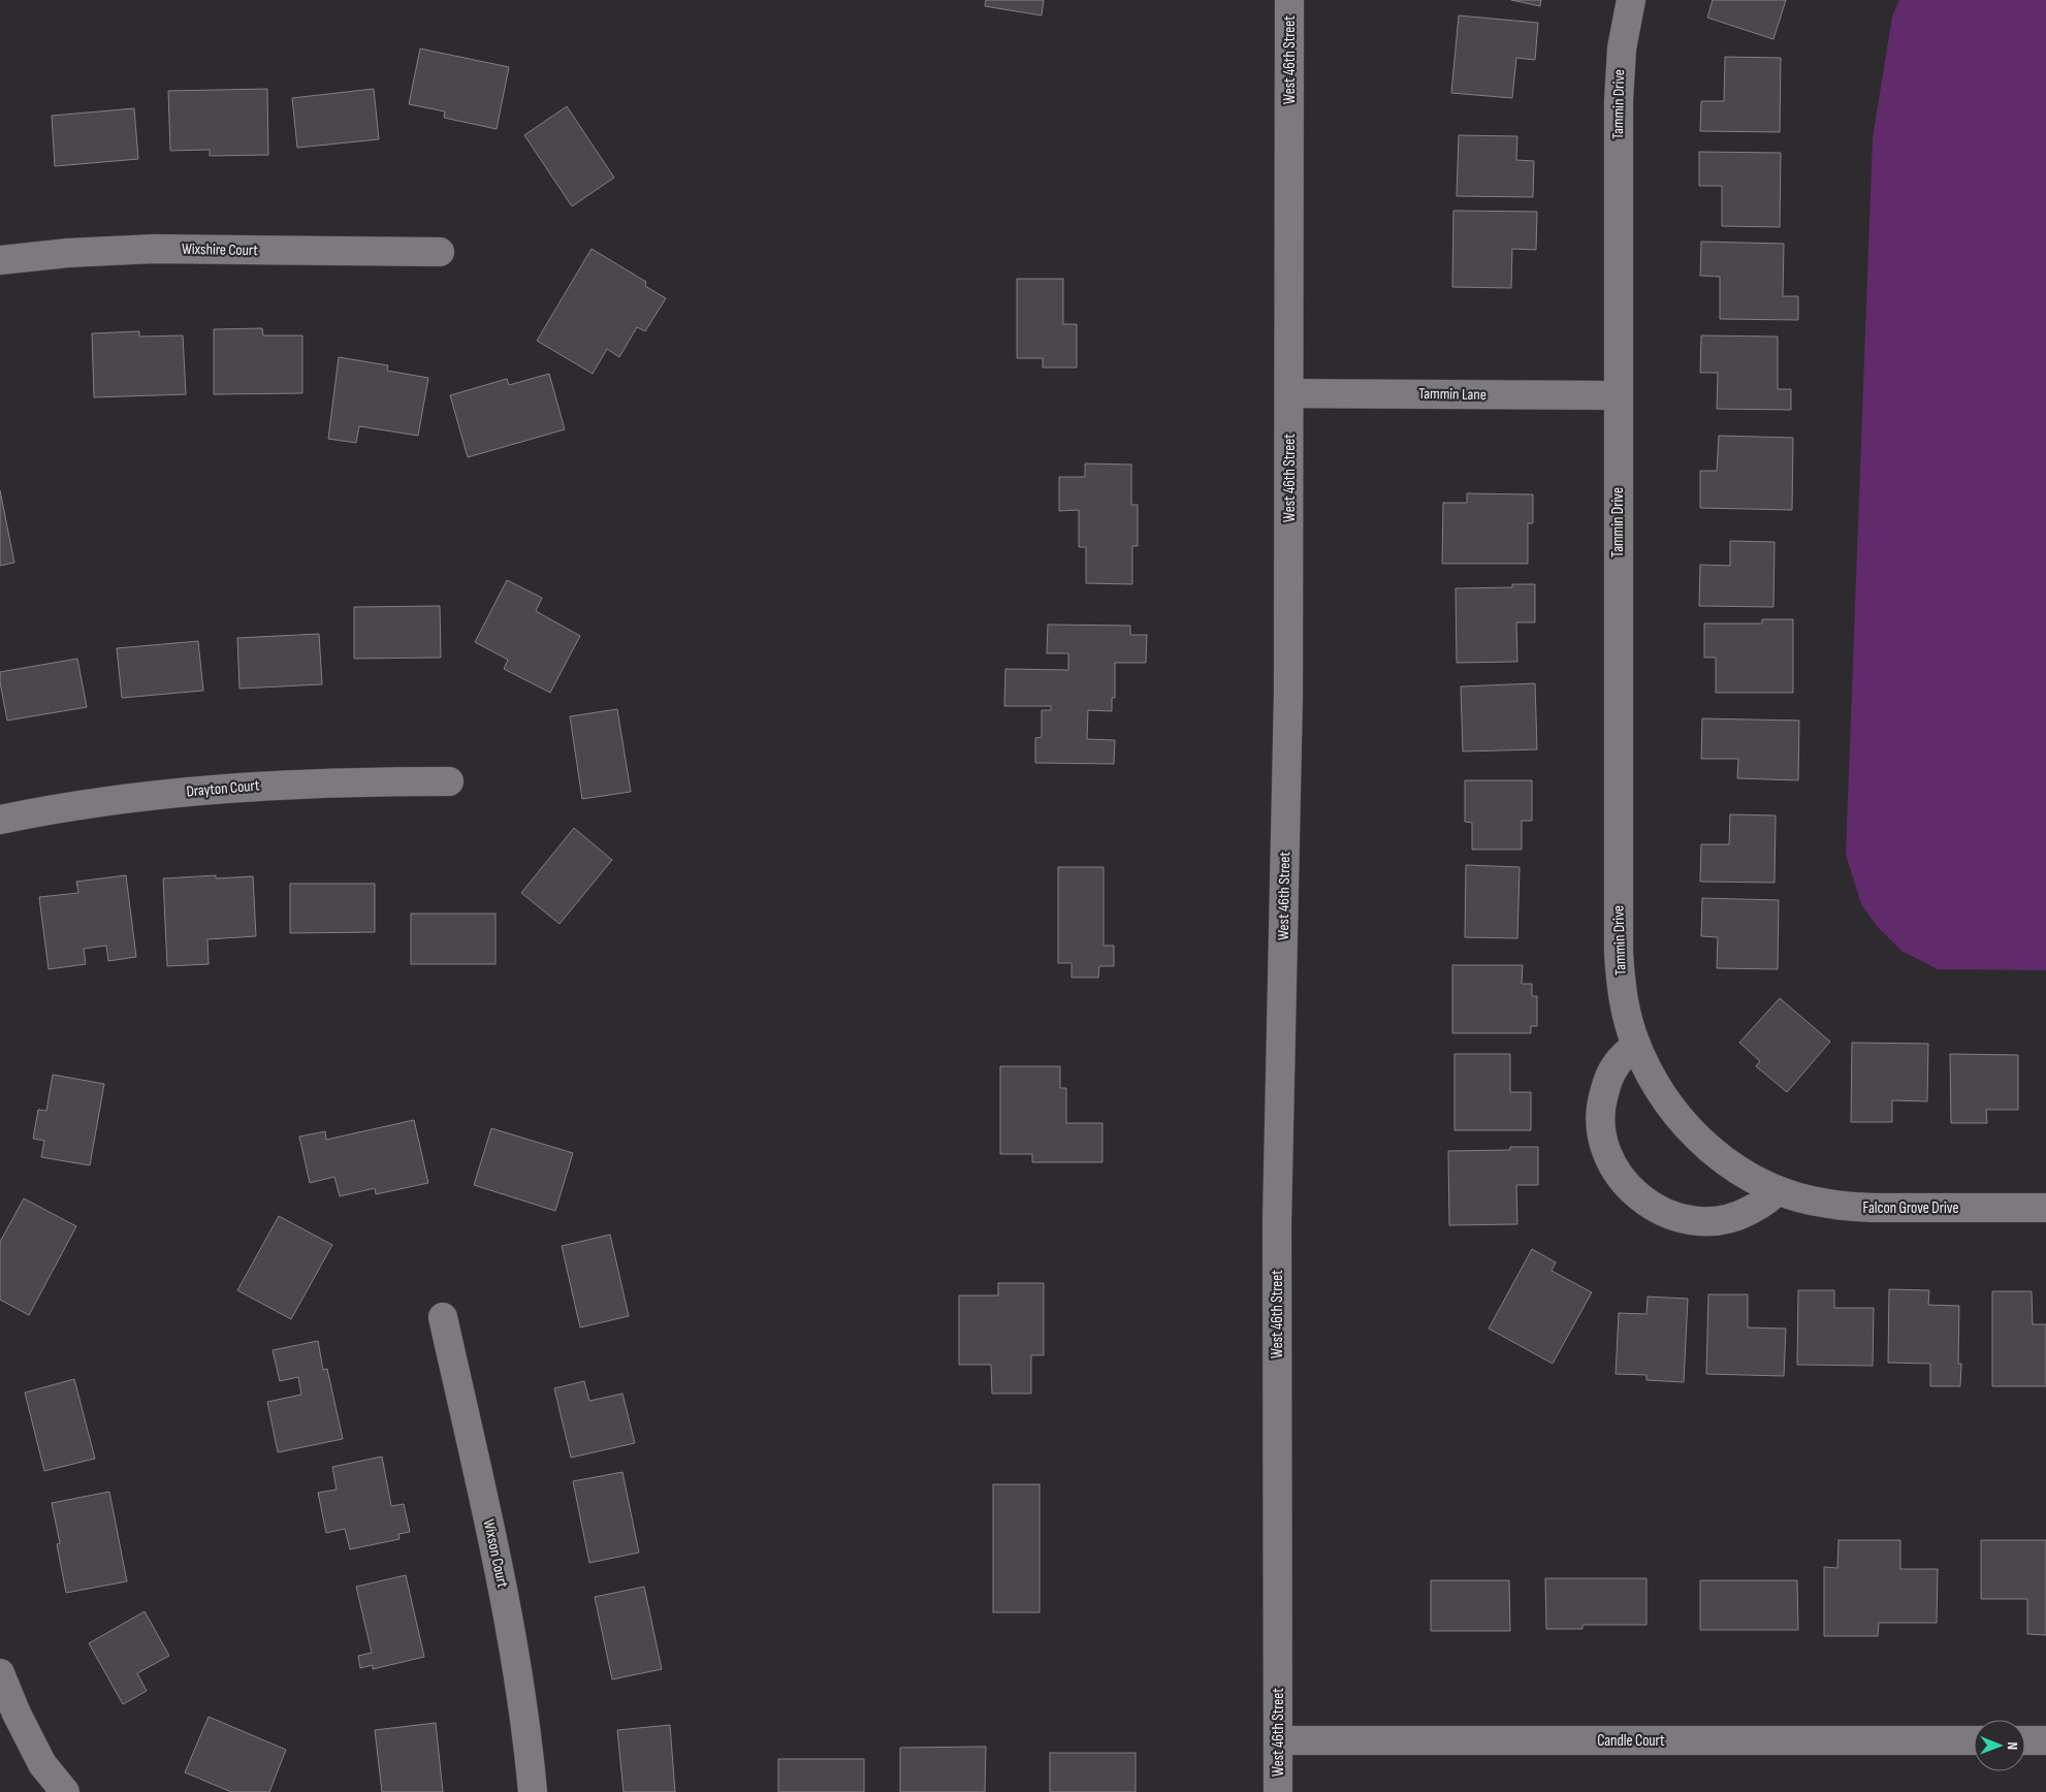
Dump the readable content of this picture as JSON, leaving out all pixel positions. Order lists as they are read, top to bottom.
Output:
{
  "streets": {
    "street": [
      "West 46th Street",
      "Tammin Drive",
      "Wixshire Court",
      "Tammin Lane",
      "Drayton Court",
      "Falcon Grove Drive",
      "Wixson Court",
      "Candle Court"
    ]
  },
  "crossings": [
    ["West 46th Street", "Tammin Lane"],
    ["West 46th Street", "Candle Court"],
    ["Tammin Drive", "Tammin Lane"],
    ["Tammin Drive", "Falcon Grove Drive"]
  ],
  "north": "right"
}
